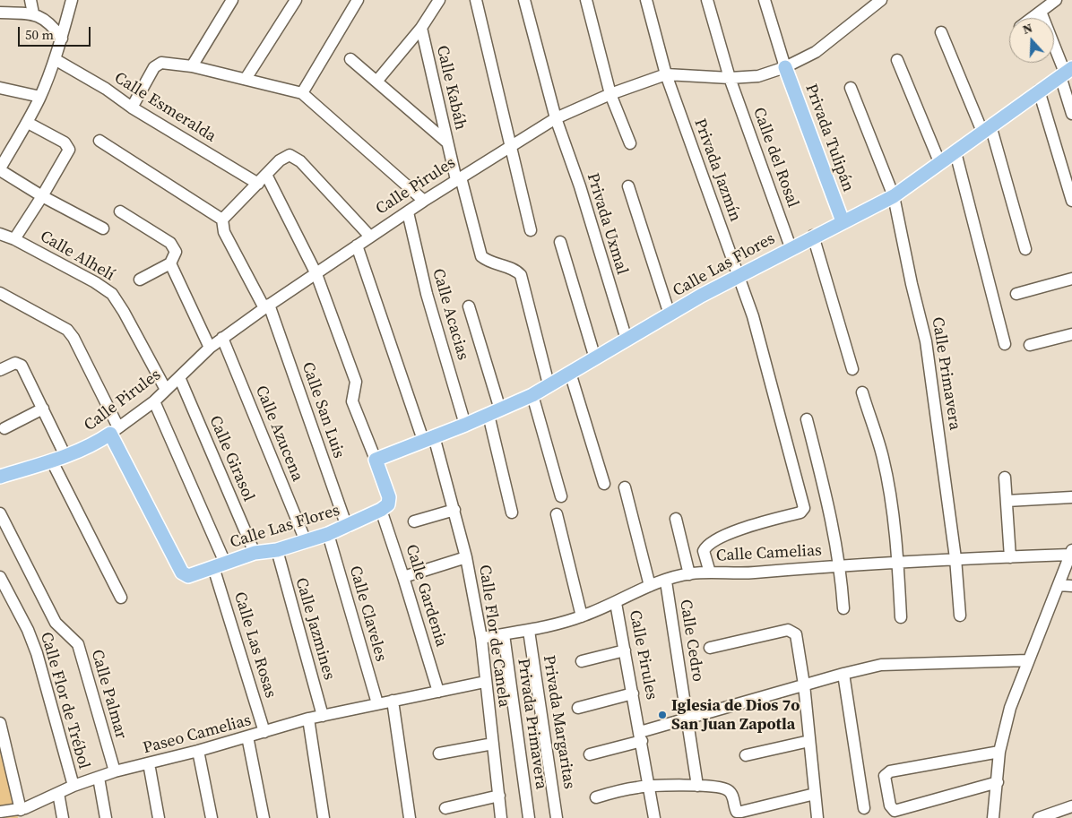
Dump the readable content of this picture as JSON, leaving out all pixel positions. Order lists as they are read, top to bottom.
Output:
{
  "streets": {
    "main road": ["Privada Tulipán", "Calle Pirules", "Calle Las Flores"],
    "street": [
      "Calle Kabáh",
      "Calle Esmeralda",
      "Calle del Rosal",
      "Privada Jazmín",
      "Privada Uxmal",
      "Calle Alhelí",
      "Calle Acacias",
      "Calle Primavera",
      "Calle San Luis",
      "Calle Azucena",
      "Calle Girasol",
      "Calle Camelias",
      "Calle Gardenia",
      "Calle Claveles",
      "Calle Jazmines",
      "Calle Flor de Canela",
      "Calle Cedro",
      "Calle Las Rosas",
      "Calle Palmar",
      "Calle Flor de Trébol",
      "Privada Margaritas",
      "Privada Primavera",
      "Paseo Camelias"
    ]
  },
  "crossings": [
    ["Calle Kabáh", "Calle Pirules"],
    ["Calle Kabáh", "Calle Las Flores"],
    ["Privada Tulipán", "Calle Pirules"],
    ["Privada Tulipán", "Calle Las Flores"],
    ["Calle del Rosal", "Calle Pirules"],
    ["Calle del Rosal", "Calle Las Flores"],
    ["Privada Jazmín", "Calle Pirules"],
    ["Privada Jazmín", "Calle Las Flores"],
    ["Privada Jazmín", "Calle Camelias"],
    ["Calle Pirules", "Privada Uxmal"],
    ["Calle Pirules", "Calle Alhelí"],
    ["Calle Pirules", "Calle Las Flores"],
    ["Calle Pirules", "Calle Acacias"],
    ["Calle Pirules", "Calle San Luis"],
    ["Calle Pirules", "Calle Azucena"],
    ["Calle Pirules", "Calle Girasol"],
    ["Calle Pirules", "Calle Camelias"],
    ["Calle Pirules", "Calle Flor de Canela"],
    ["Calle Pirules", "Calle Las Rosas"],
    ["Privada Uxmal", "Calle Las Flores"],
    ["Calle Las Flores", "Calle Acacias"],
    ["Calle Las Flores", "Calle Primavera"],
    ["Calle Las Flores", "Calle San Luis"],
    ["Calle Las Flores", "Calle Azucena"],
    ["Calle Las Flores", "Calle Girasol"],
    ["Calle Las Flores", "Calle Gardenia"],
    ["Calle Las Flores", "Calle Claveles"],
    ["Calle Las Flores", "Calle Jazmines"],
    ["Calle Las Flores", "Calle Flor de Canela"],
    ["Calle Las Flores", "Calle Las Rosas"],
    ["Calle Primavera", "Calle Camelias"],
    ["Calle Camelias", "Calle Flor de Canela"],
    ["Calle Camelias", "Calle Cedro"],
    ["Calle Camelias", "Privada Margaritas"],
    ["Calle Camelias", "Privada Primavera"],
    ["Calle Gardenia", "Paseo Camelias"],
    ["Calle Claveles", "Paseo Camelias"],
    ["Calle Jazmines", "Paseo Camelias"],
    ["Calle Flor de Canela", "Paseo Camelias"],
    ["Calle Las Rosas", "Paseo Camelias"],
    ["Calle Palmar", "Paseo Camelias"],
    ["Calle Flor de Trébol", "Paseo Camelias"]
  ],
  "places": ["Iglesia de Dios 7o San Juan Zapotla"],
  "scale_bar": "50 m",
  "north": "top"
}
